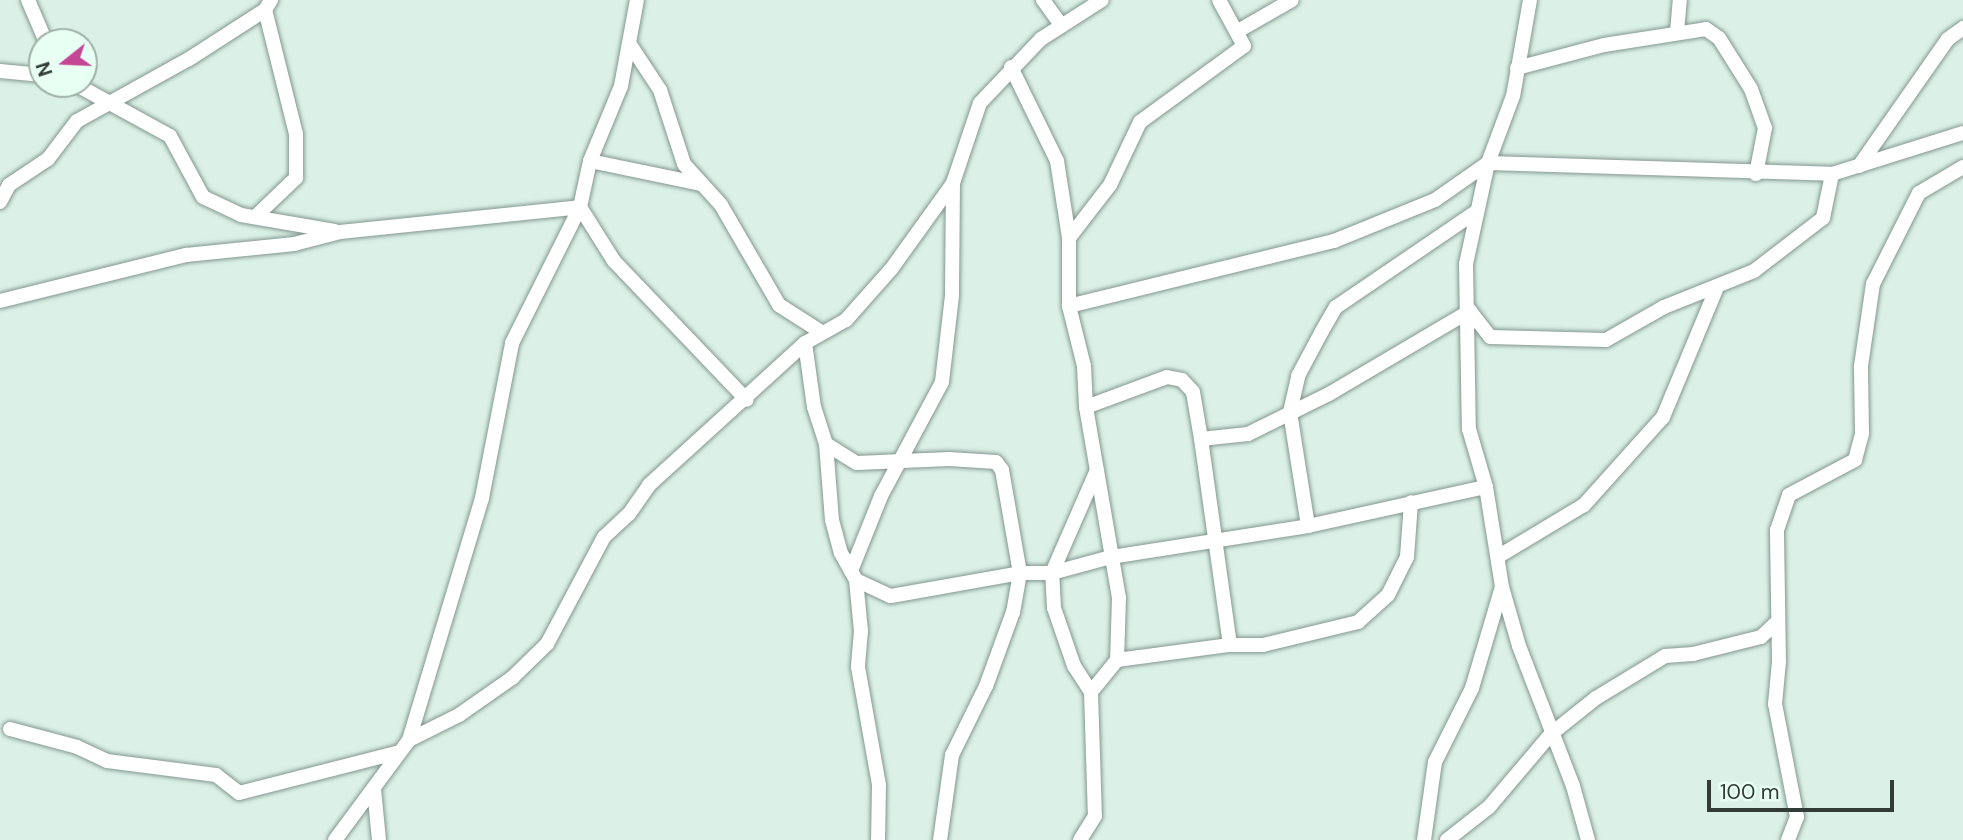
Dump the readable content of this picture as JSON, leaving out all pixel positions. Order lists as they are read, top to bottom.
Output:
{
  "scale_bar": "100 m",
  "north": "left"
}
